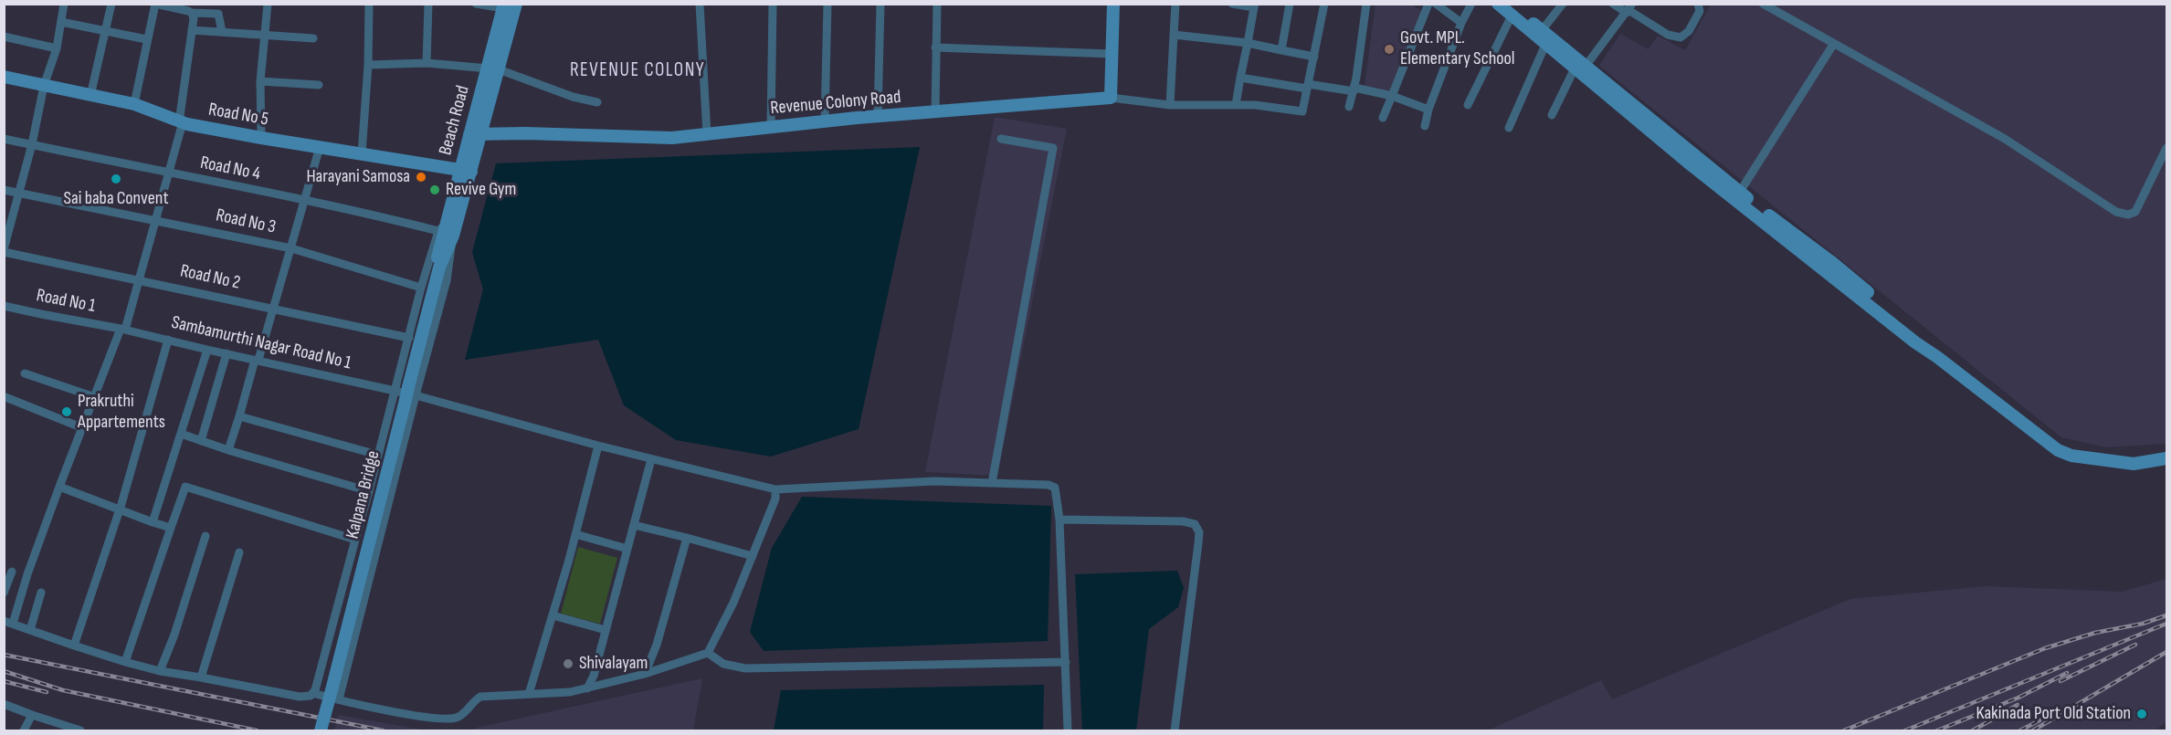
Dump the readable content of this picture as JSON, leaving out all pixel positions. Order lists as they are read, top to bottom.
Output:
{
  "streets": {
    "street": [
      "Revenue Colony Road",
      "Road No 5",
      "Beach Road",
      "Road No 4",
      "Road No 3",
      "Road No 2",
      "Road No 1",
      "Sambamurthi Nagar Road No 1",
      "Kalpana Bridge"
    ]
  },
  "crossings": [
    ["Revenue Colony Road", "Beach Road"],
    ["Road No 5", "Beach Road"],
    ["Beach Road", "Road No 4"],
    ["Beach Road", "Kalpana Bridge"],
    ["Road No 1", "Sambamurthi Nagar Road No 1"],
    ["Sambamurthi Nagar Road No 1", "Kalpana Bridge"]
  ],
  "districts": ["REVENUE COLONY"],
  "places": [
    "Govt. MPL. Elementary School",
    "Harayani Samosa",
    "Sai baba Convent",
    "Revive Gym",
    "Prakruthi Appartements",
    "Shivalayam",
    "Kakinada Port Old Station"
  ]
}
